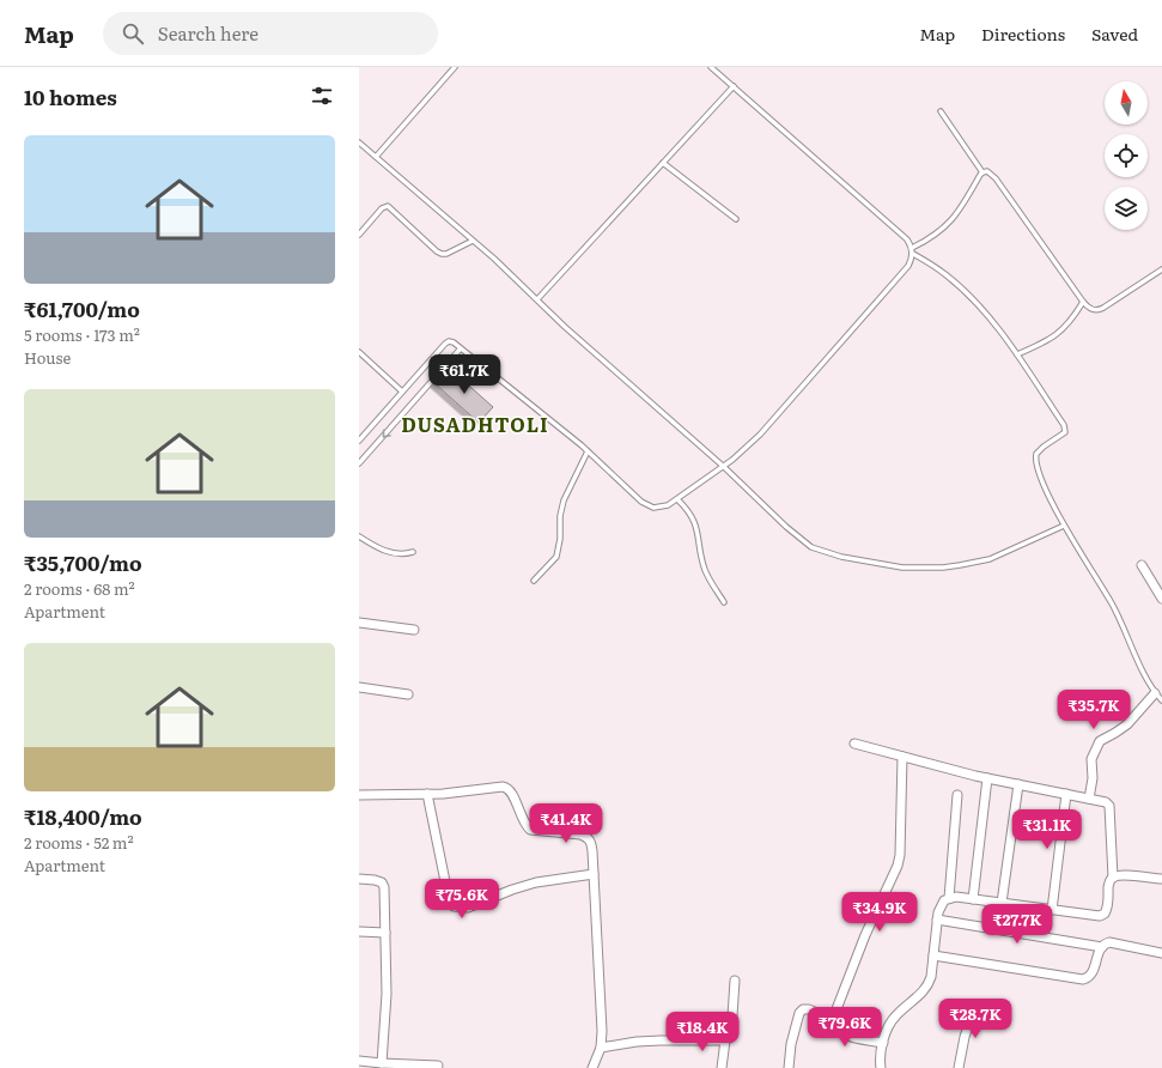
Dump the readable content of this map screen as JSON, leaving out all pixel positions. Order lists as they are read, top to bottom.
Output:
{
  "districts": ["DUSADHTOLI"],
  "north": "top",
  "page": {
    "header": "Map",
    "search": "Search here",
    "nav": ["Map", "Directions", "Saved"],
    "heading": "10 homes",
    "list": [
      {
        "name": "₹61,700/mo",
        "note": "5 rooms · 173 m² · House"
      },
      {
        "name": "₹35,700/mo",
        "note": "2 rooms · 68 m² · Apartment"
      },
      {
        "name": "₹18,400/mo",
        "note": "2 rooms · 52 m² · Apartment"
      }
    ],
    "price": [
      "₹61.7K",
      "₹35.7K",
      "₹41.4K",
      "₹31.1K",
      "₹75.6K",
      "₹34.9K",
      "₹27.7K",
      "₹28.7K",
      "₹79.6K",
      "₹18.4K"
    ]
  }
}
